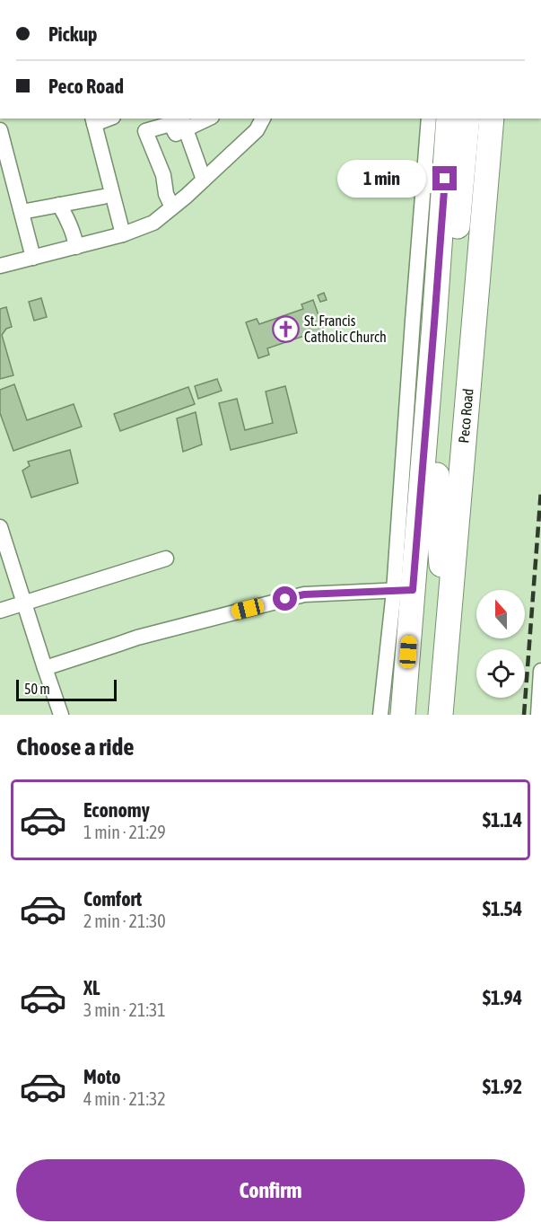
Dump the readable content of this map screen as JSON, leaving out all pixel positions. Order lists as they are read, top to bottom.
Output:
{
  "streets": {
    "main road": ["Peco Road"]
  },
  "places": {
    "church": ["St. Francis Catholic Church"]
  },
  "scale_bar": "50 m",
  "north": "top",
  "page": {
    "banner": ["Pickup", "Peco Road"],
    "bubble": "1 min",
    "scale": "50 m",
    "heading": "Choose a ride",
    "list": [
      {
        "name": "Economy",
        "note": "1 min · 21:29",
        "value": "$1.14"
      },
      {
        "name": "Comfort",
        "note": "2 min · 21:30",
        "value": "$1.54"
      },
      {
        "name": "XL",
        "note": "3 min · 21:31",
        "value": "$1.94"
      },
      {
        "name": "Moto",
        "note": "4 min · 21:32",
        "value": "$1.92"
      }
    ],
    "buttons": "Confirm"
  }
}
